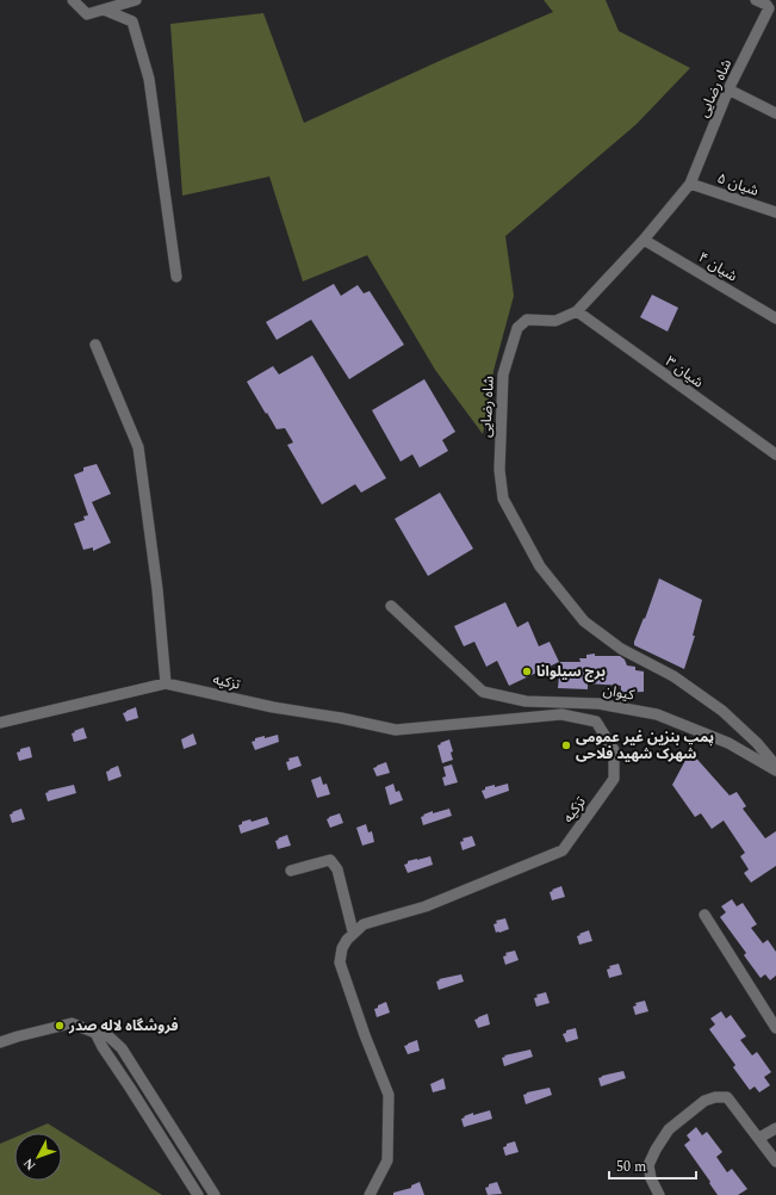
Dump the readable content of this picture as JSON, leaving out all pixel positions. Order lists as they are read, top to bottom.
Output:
{
  "streets": {
    "street": [
      "شاه رضایی",
      "شیان ۵",
      "شیان ۴",
      "شیان ۳",
      "تزکیه",
      "کیوان"
    ]
  },
  "crossings": [
    ["شاه رضایی", "شیان ۵"],
    ["شاه رضایی", "شیان ۴"],
    ["شاه رضایی", "شیان ۳"]
  ],
  "places": ["برج سیلوانا", "پمپ بنزین غیر عمومی شهرک شهید فلاحی", "فروشگاه لاله صدر"],
  "scale_bar": "50 m",
  "north": "bottom left"
}
